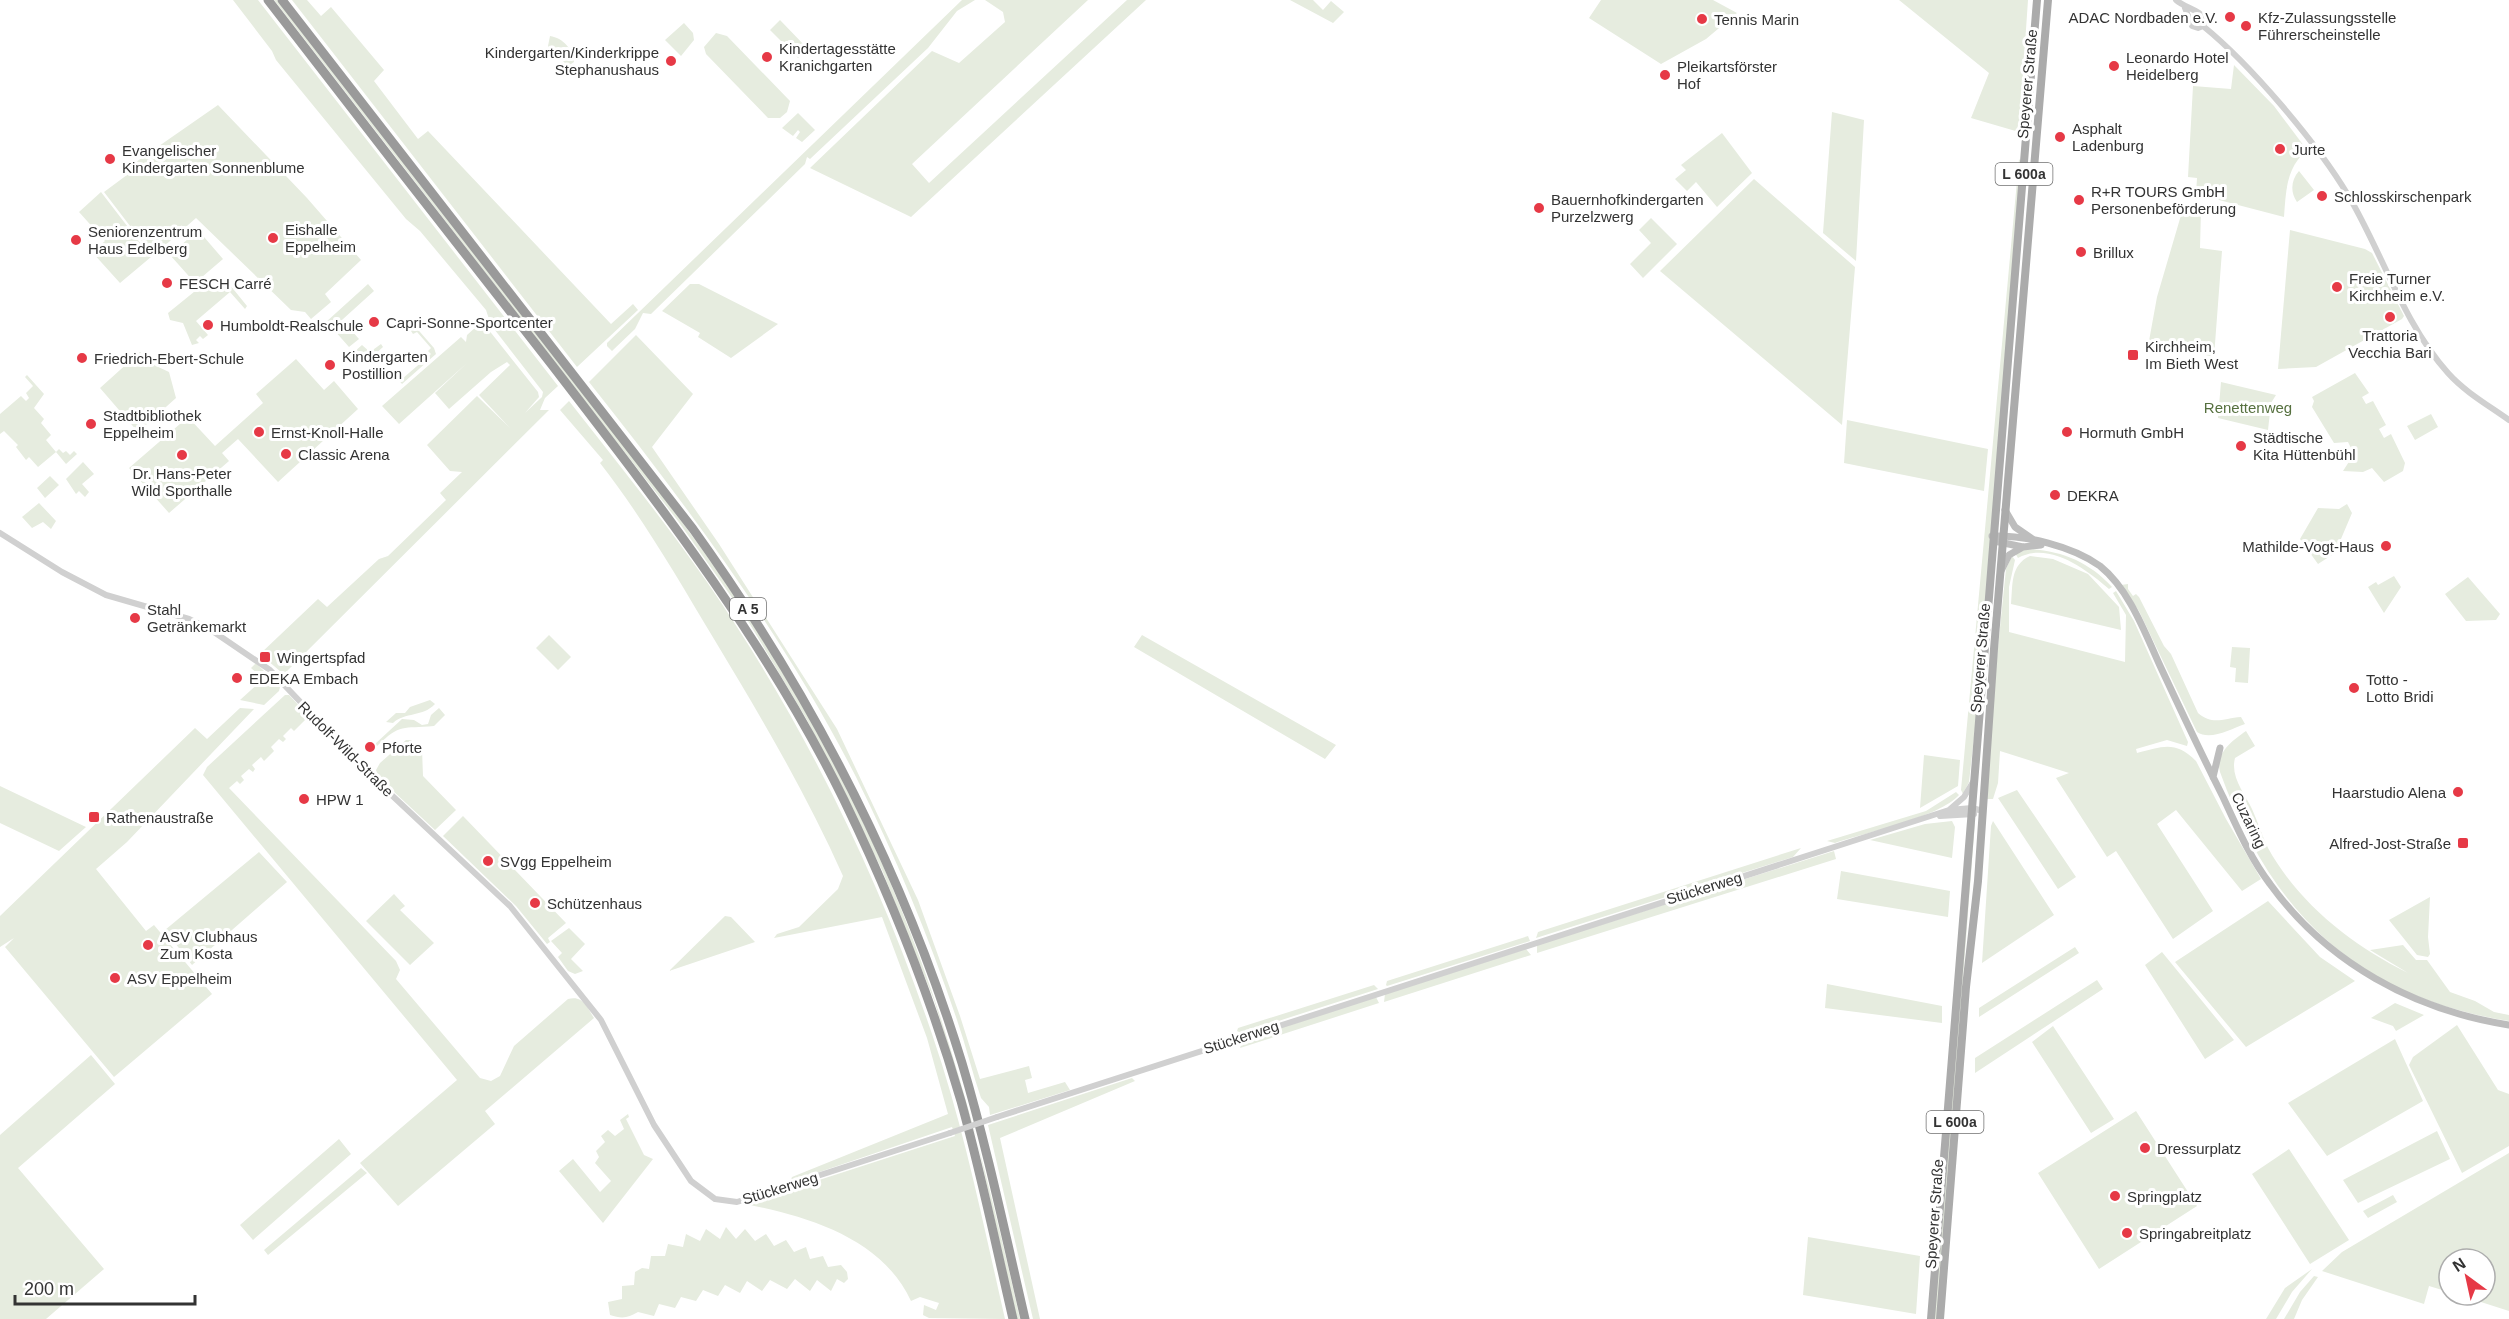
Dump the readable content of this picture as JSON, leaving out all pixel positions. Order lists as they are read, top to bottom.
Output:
{
  "streets": {
    "highway": ["A 5"],
    "main road": ["Speyerer Straße", "L 600a", "Cuzaring"],
    "street": ["Rudolf-Wild-Straße", "Stückerweg"]
  },
  "crossings": [
    ["Speyerer Straße", "Cuzaring"],
    ["Speyerer Straße", "Stückerweg"],
    ["Rudolf-Wild-Straße", "Stückerweg"]
  ],
  "parks": ["Renettenweg"],
  "places": {
    "other": [
      "ADAC Nordbaden e.V.",
      "Tennis Marin",
      "Kfz-Zulassungsstelle Führerscheinstelle",
      "Kindertagesstätte Kranichgarten",
      "Kindergarten/Kinderkrippe Stephanushaus",
      "Leonardo Hotel Heidelberg",
      "Pleikartsförster Hof",
      "Asphalt Ladenburg",
      "Jurte",
      "Evangelischer Kindergarten Sonnenblume",
      "Schlosskirschenpark",
      "R+R TOURS GmbH Personenbeförderung",
      "Bauernhofkindergarten Purzelzwerg",
      "Eishalle Eppelheim",
      "Seniorenzentrum Haus Edelberg",
      "Brillux",
      "FESCH Carré",
      "Freie Turner Kirchheim e.V.",
      "Trattoria Vecchia Bari",
      "Capri-Sonne-Sportcenter",
      "Humboldt-Realschule",
      "Friedrich-Ebert-Schule",
      "Kindergarten Postillion",
      "Stadtbibliothek Eppelheim",
      "Ernst-Knoll-Halle",
      "Hormuth GmbH",
      "Städtische Kita Hüttenbühl",
      "Classic Arena",
      "Dr. Hans-Peter Wild Sporthalle",
      "DEKRA",
      "Mathilde-Vogt-Haus",
      "Stahl Getränkemarkt",
      "EDEKA Embach",
      "Totto - Lotto Bridi",
      "Pforte",
      "Haarstudio Alena",
      "HPW 1",
      "SVgg Eppelheim",
      "Schützenhaus",
      "ASV Clubhaus Zum Kosta",
      "ASV Eppelheim",
      "Dressurplatz",
      "Springplatz",
      "Springabreitplatz"
    ],
    "transit": [
      "Kirchheim, Im Bieth West",
      "Wingertspfad",
      "Rathenaustraße",
      "Alfred-Jost-Straße"
    ]
  },
  "scale_bar": "200 m",
  "north": "top left"
}
